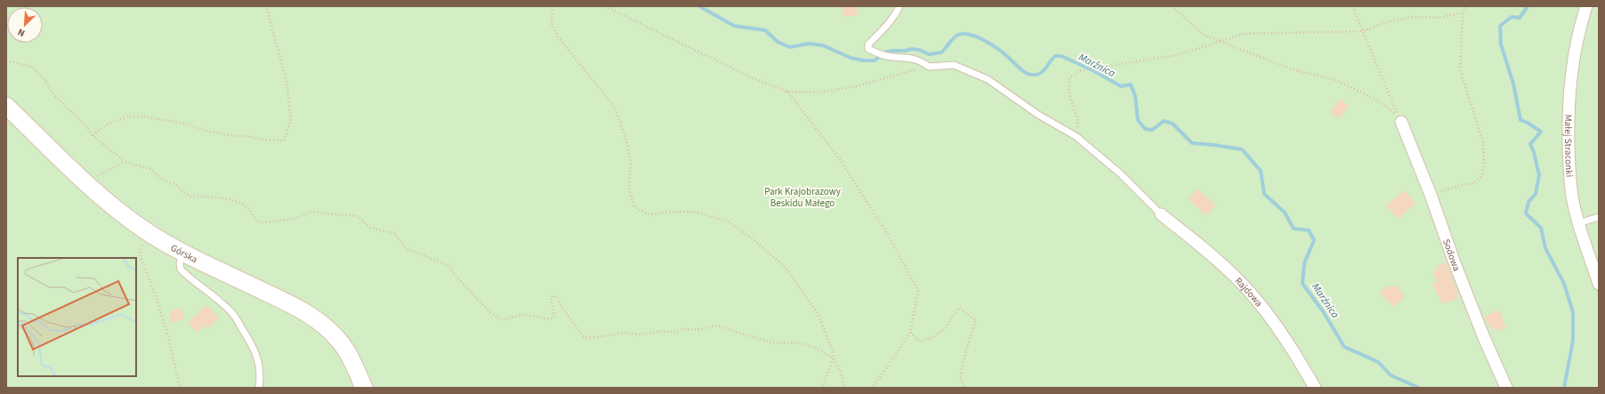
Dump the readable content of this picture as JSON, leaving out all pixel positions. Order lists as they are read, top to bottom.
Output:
{
  "streets": {
    "street": [
      "Małej Straconki",
      "Górska",
      "Sodowa",
      "Rajdowa"
    ]
  },
  "water": ["Marźnica"],
  "parks": ["Park Krajobrazowy Beskidu Małego"],
  "north": "bottom left"
}
